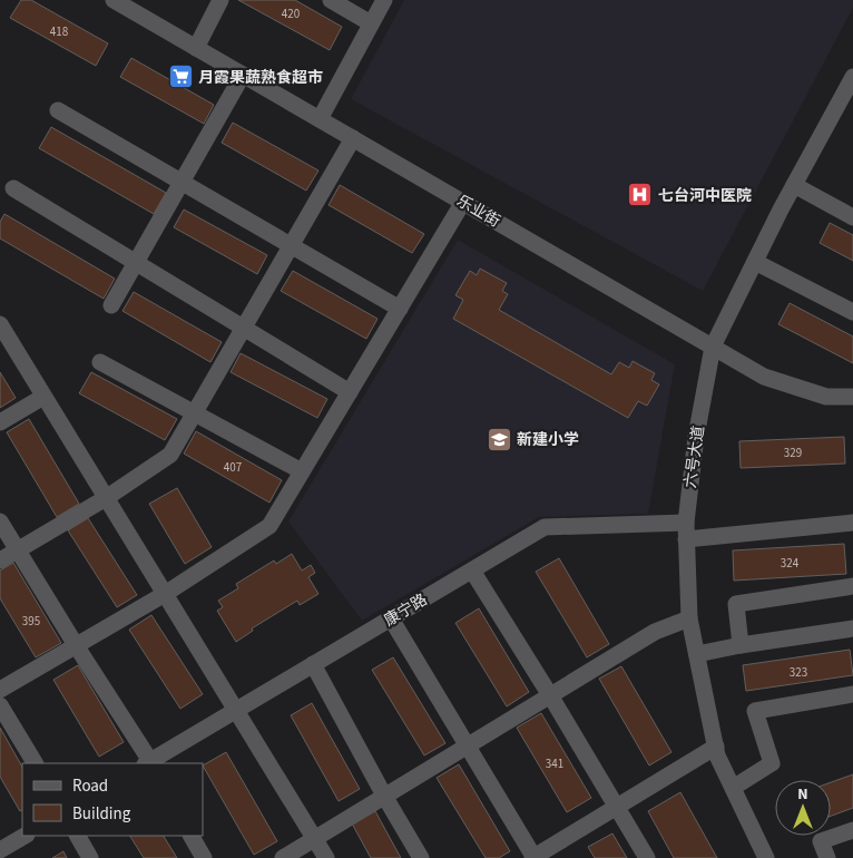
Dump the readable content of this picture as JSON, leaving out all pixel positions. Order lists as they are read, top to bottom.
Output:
{
  "streets": {
    "street": ["乐业街", "六号大道", "康宁路"]
  },
  "crossings": [
    ["乐业街", "六号大道"],
    ["六号大道", "康宁路"]
  ],
  "places": {
    "supermarket": ["月霞果蔬熟食超市"],
    "hospital": ["七台河中医院"],
    "school or university": ["新建小学"]
  },
  "house_numbers": [
    "420",
    "418",
    "329",
    "407",
    "324",
    "395",
    "323",
    "341"
  ],
  "legend": ["Road", "Building"],
  "north": "top"
}
